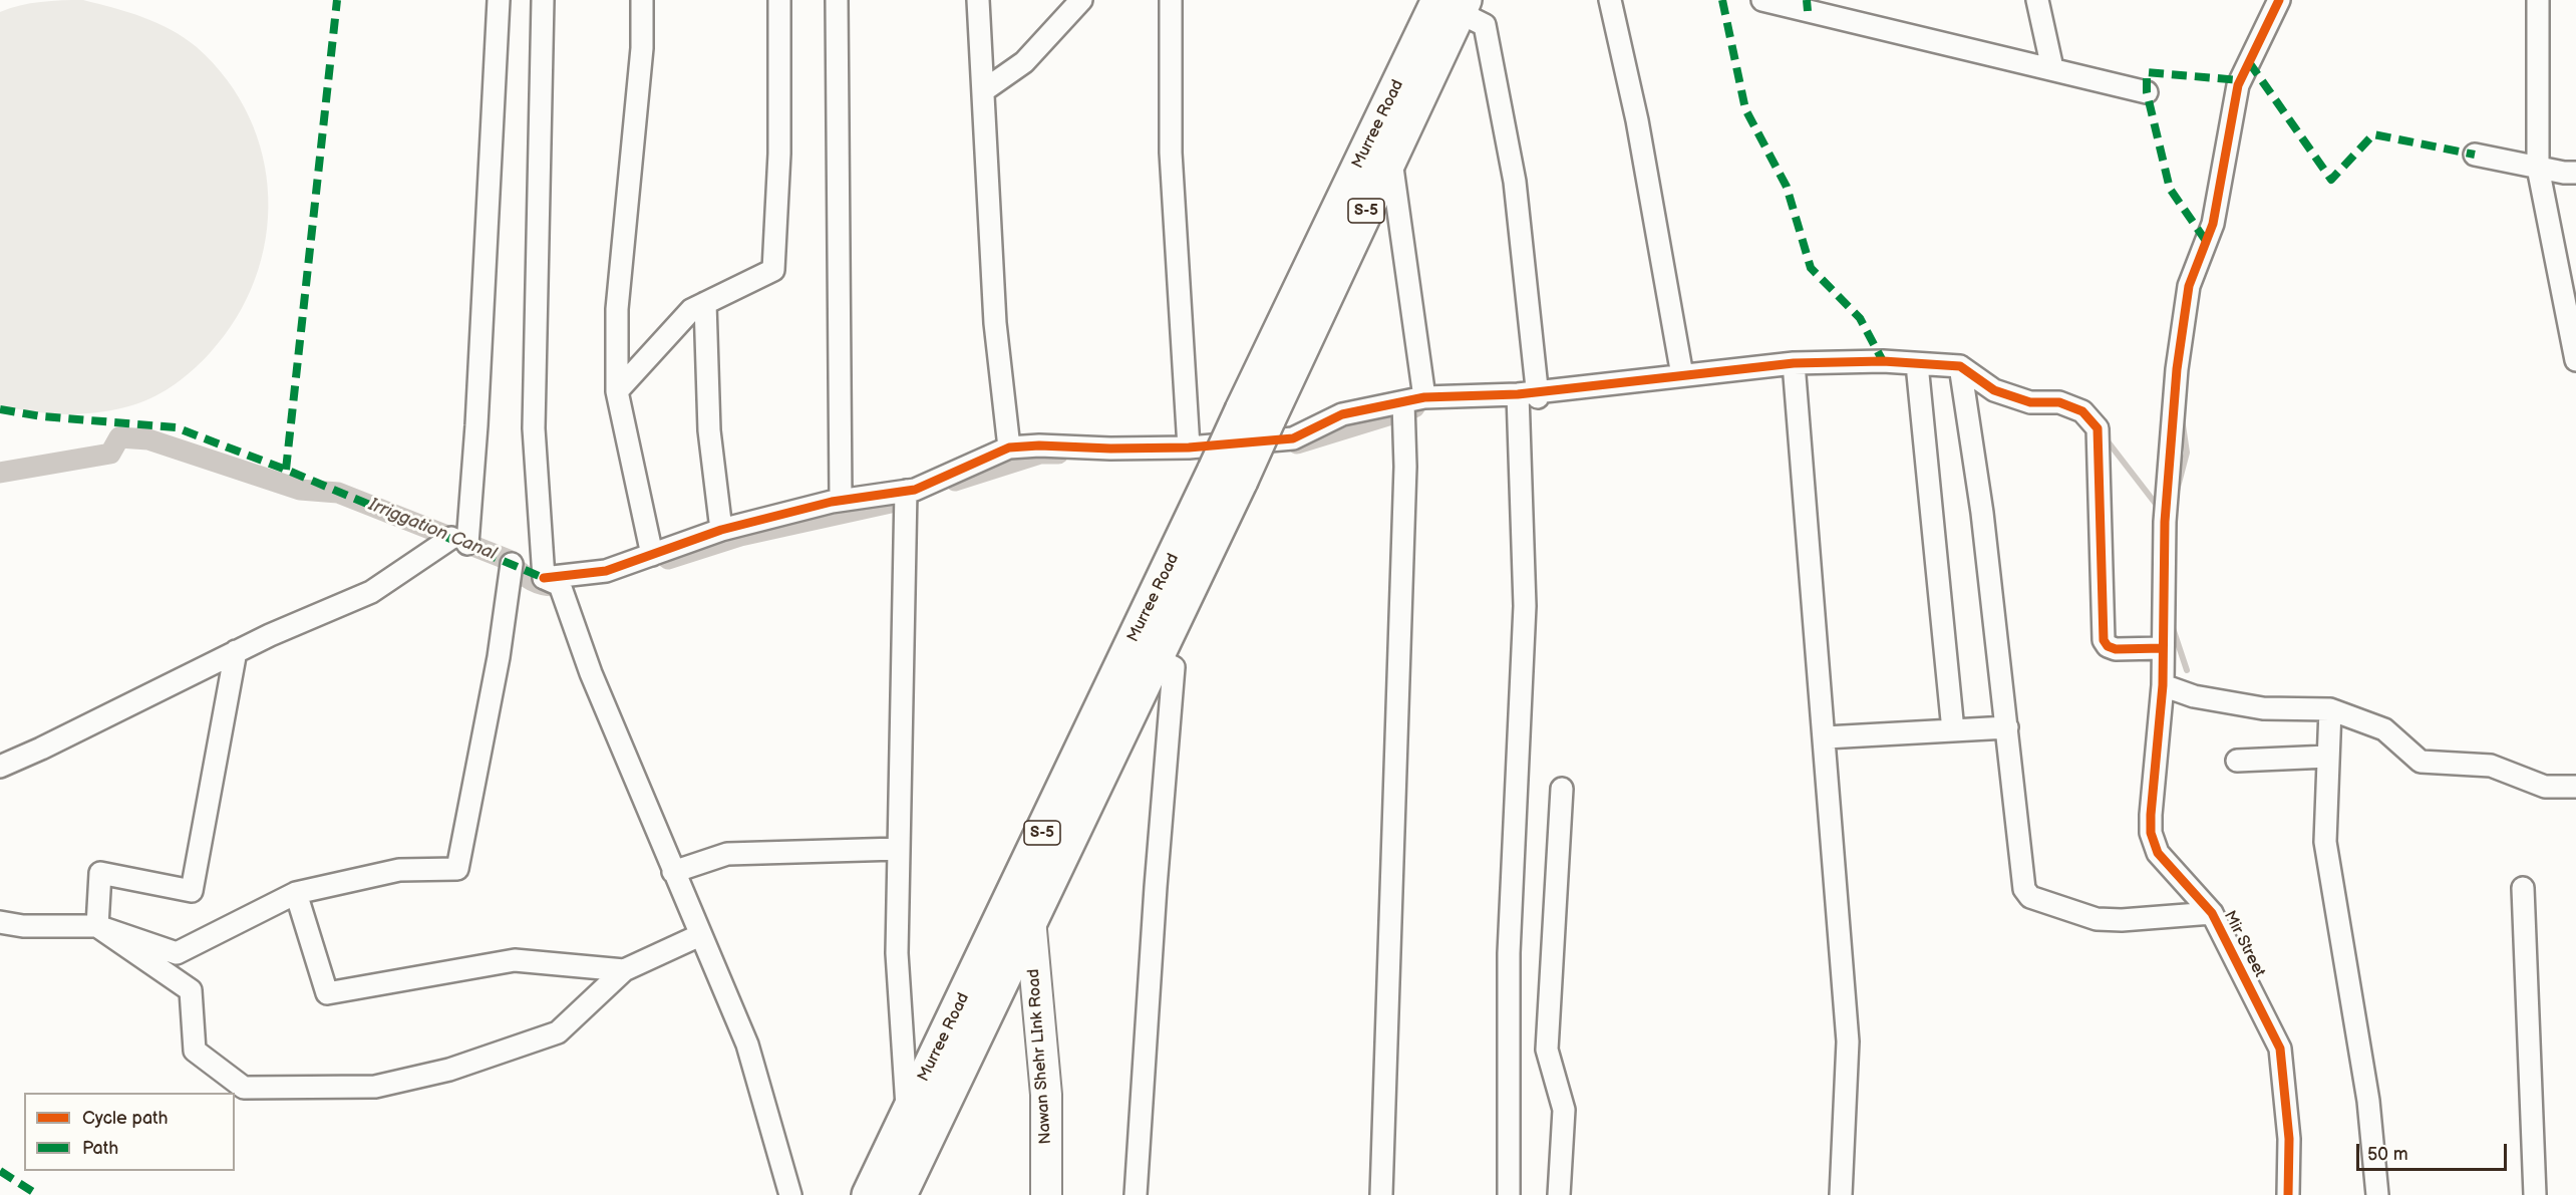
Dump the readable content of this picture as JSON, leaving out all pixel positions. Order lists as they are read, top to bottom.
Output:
{
  "streets": {
    "main road": ["Murree Road", "S-5"],
    "street": ["Mir Street", "Nawan Shehr LInk Road"]
  },
  "crossings": [
    ["Murree Road", "Nawan Shehr LInk Road"]
  ],
  "water": ["Irriggation Canal"],
  "legend": ["Cycle path", "Path"],
  "scale_bar": "50 m"
}
